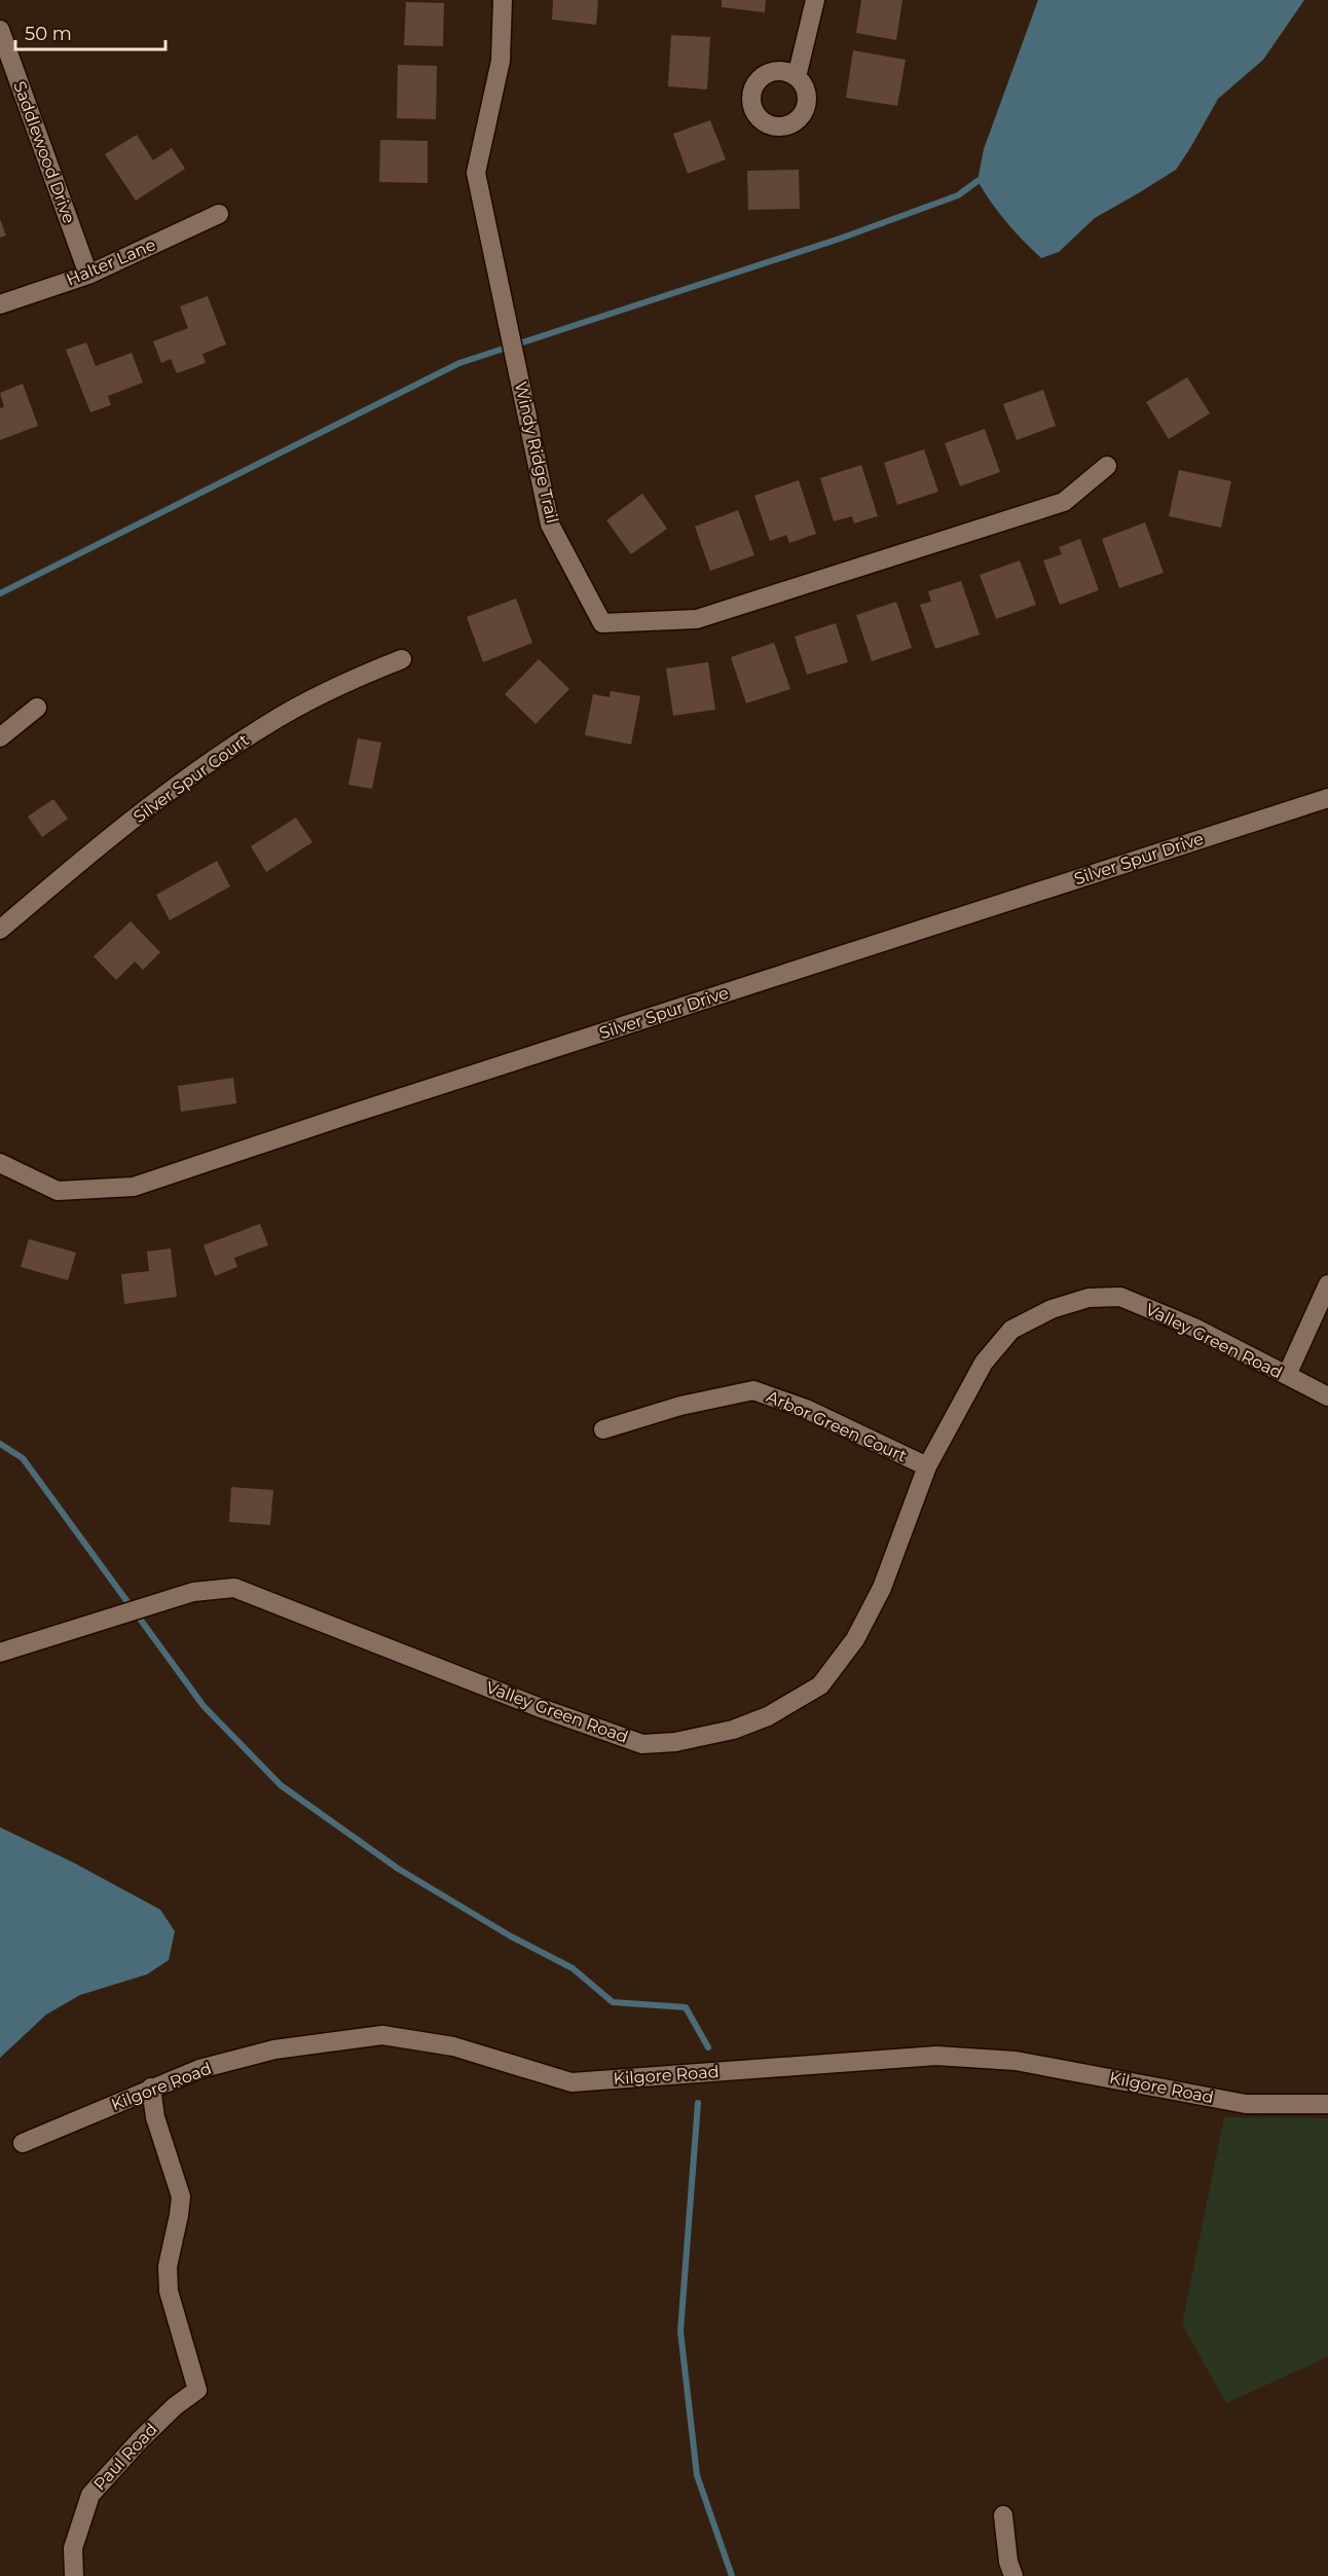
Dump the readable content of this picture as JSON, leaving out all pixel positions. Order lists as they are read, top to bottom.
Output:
{
  "streets": {
    "street": [
      "Saddlewood Drive",
      "Halter Lane",
      "Windy Ridge Trail",
      "Silver Spur Court",
      "Silver Spur Drive",
      "Valley Green Road",
      "Arbor Green Court",
      "Kilgore Road",
      "Paul Road"
    ]
  },
  "crossings": [
    ["Saddlewood Drive", "Halter Lane"],
    ["Valley Green Road", "Arbor Green Court"],
    ["Kilgore Road", "Paul Road"]
  ],
  "scale_bar": "50 m"
}
